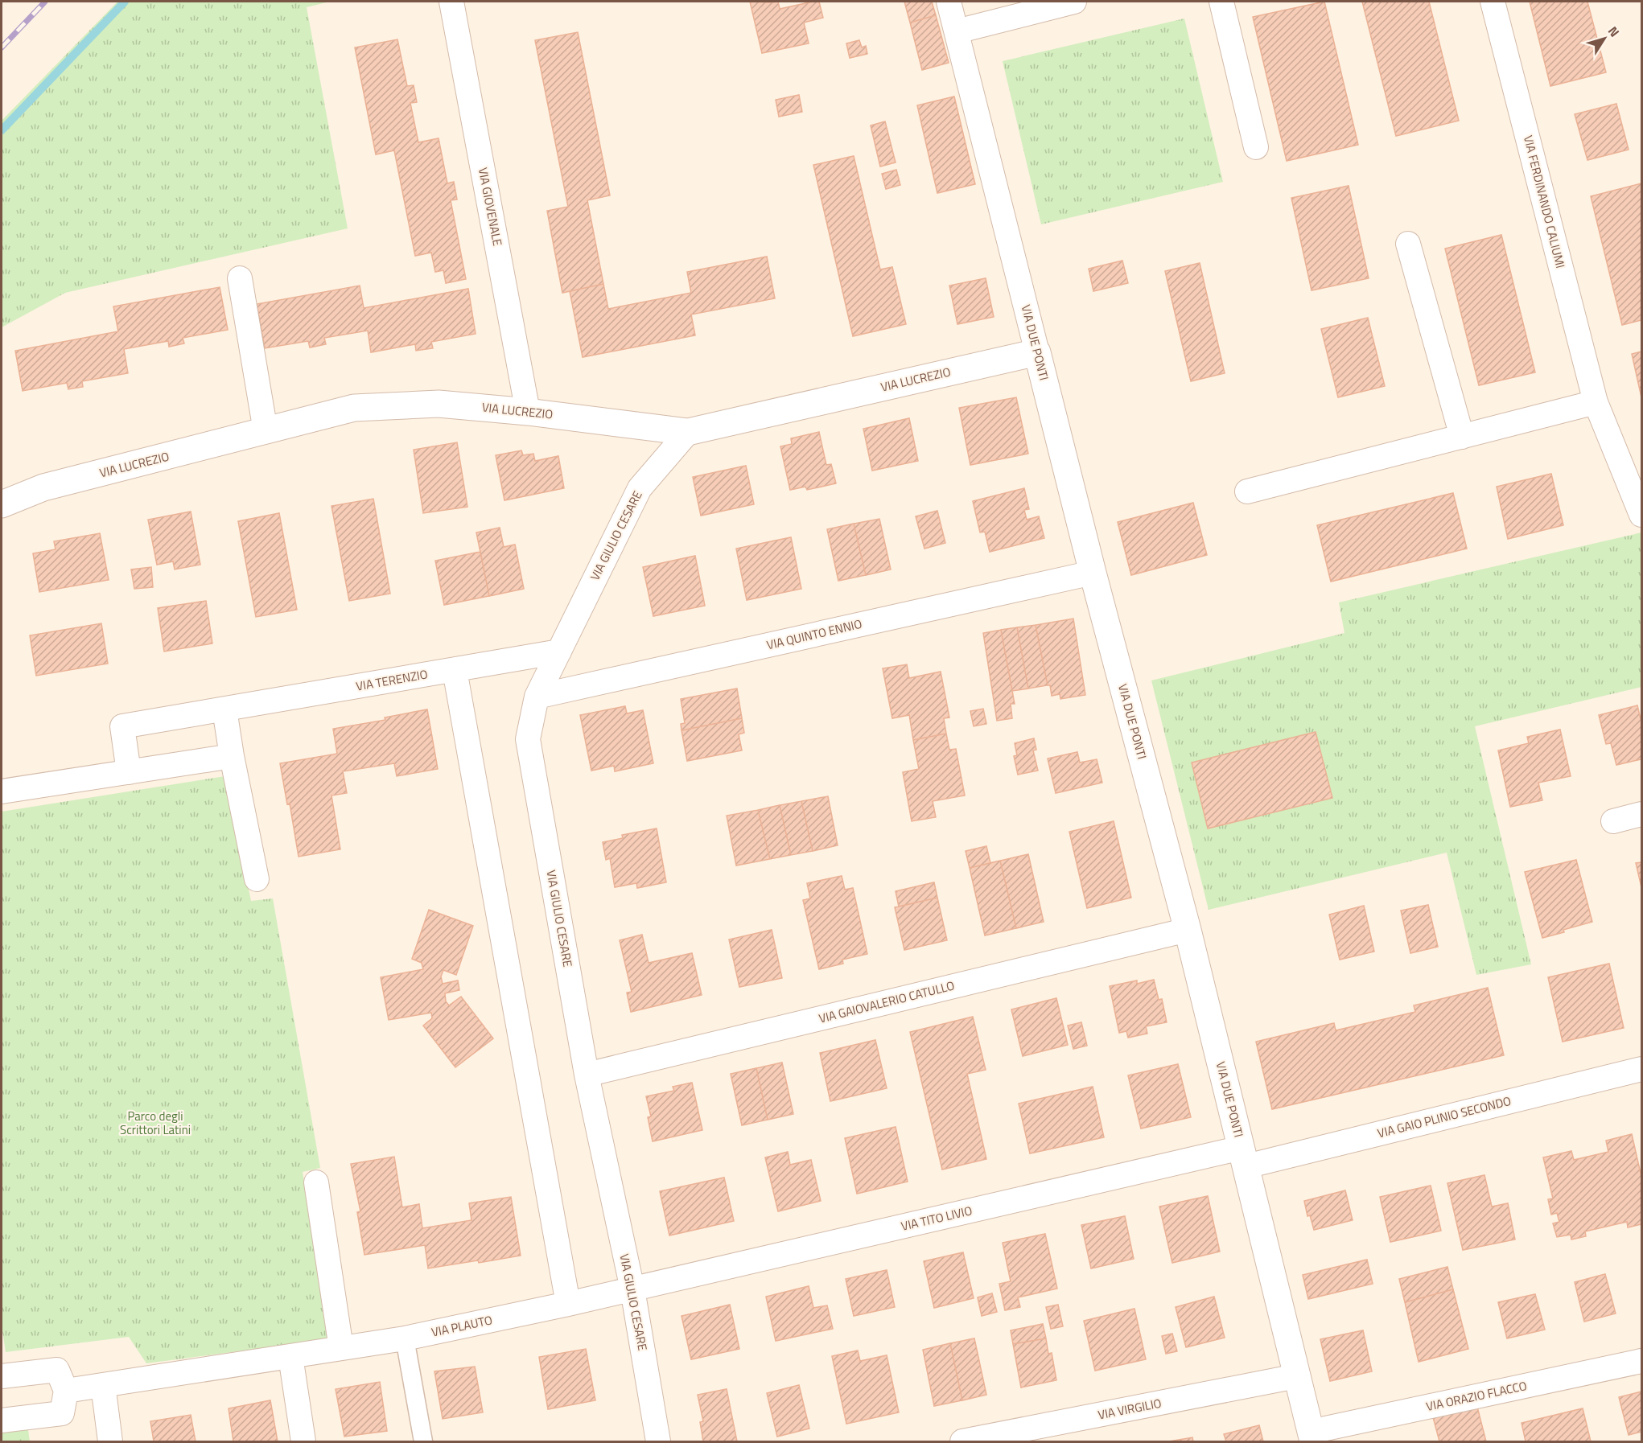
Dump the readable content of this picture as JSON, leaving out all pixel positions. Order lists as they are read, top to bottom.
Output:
{
  "streets": {
    "street": [
      "VIA FERDINANDO CALIUMI",
      "VIA GIOVENALE",
      "VIA DUE PONTI",
      "VIA LUCREZIO",
      "VIA GIULIO CESARE",
      "VIA QUINTO ENNIO",
      "VIA TERENZIO",
      "VIA GAIOVALERIO CATULLO",
      "VIA GAIO PLINIO SECONDO",
      "VIA TITO LIVIO",
      "VIA PLAUTO",
      "VIA ORAZIO FLACCO",
      "VIA VIRGILIO"
    ]
  },
  "crossings": [
    ["VIA GIOVENALE", "VIA LUCREZIO"],
    ["VIA DUE PONTI", "VIA LUCREZIO"],
    ["VIA DUE PONTI", "VIA QUINTO ENNIO"],
    ["VIA DUE PONTI", "VIA GAIOVALERIO CATULLO"],
    ["VIA DUE PONTI", "VIA GAIO PLINIO SECONDO"],
    ["VIA DUE PONTI", "VIA TITO LIVIO"],
    ["VIA DUE PONTI", "VIA ORAZIO FLACCO"],
    ["VIA DUE PONTI", "VIA VIRGILIO"],
    ["VIA LUCREZIO", "VIA GIULIO CESARE"],
    ["VIA GIULIO CESARE", "VIA QUINTO ENNIO"],
    ["VIA GIULIO CESARE", "VIA TERENZIO"],
    ["VIA GIULIO CESARE", "VIA GAIOVALERIO CATULLO"],
    ["VIA GIULIO CESARE", "VIA TITO LIVIO"],
    ["VIA GIULIO CESARE", "VIA PLAUTO"],
    ["VIA GAIO PLINIO SECONDO", "VIA TITO LIVIO"],
    ["VIA TITO LIVIO", "VIA PLAUTO"]
  ],
  "parks": ["Parco degli Scrittori Latini"],
  "north": "top right"
}
